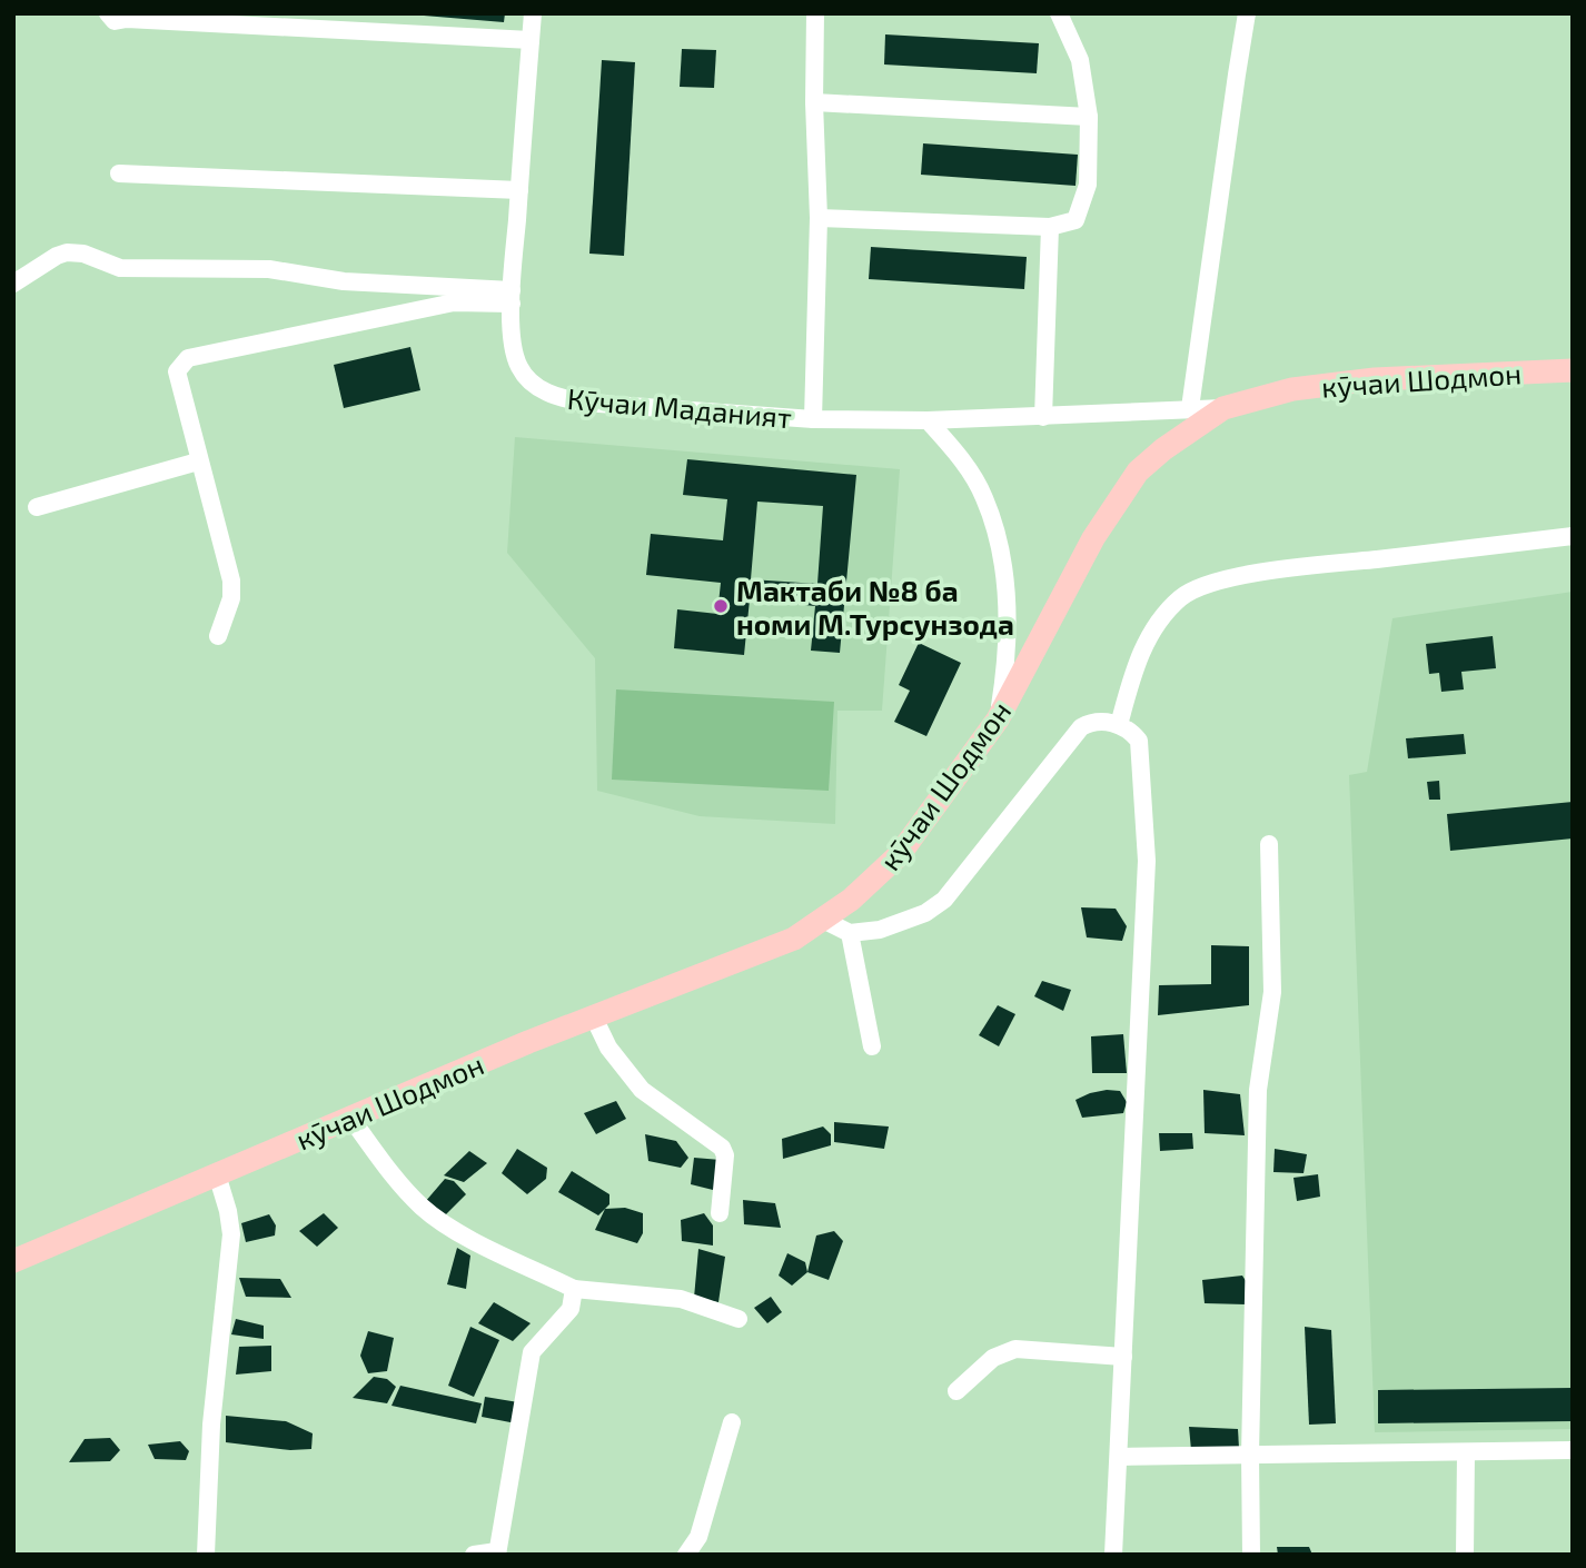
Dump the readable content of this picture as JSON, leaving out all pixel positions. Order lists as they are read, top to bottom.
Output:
{
  "streets": {
    "main road": ["кӯчаи Шодмон"],
    "street": ["Кӯчаи Маданият"]
  },
  "crossings": [
    ["кӯчаи Шодмон", "Кӯчаи Маданият"]
  ],
  "places": ["Мактаби №8 ба номи М.Турсунзода"]
}
